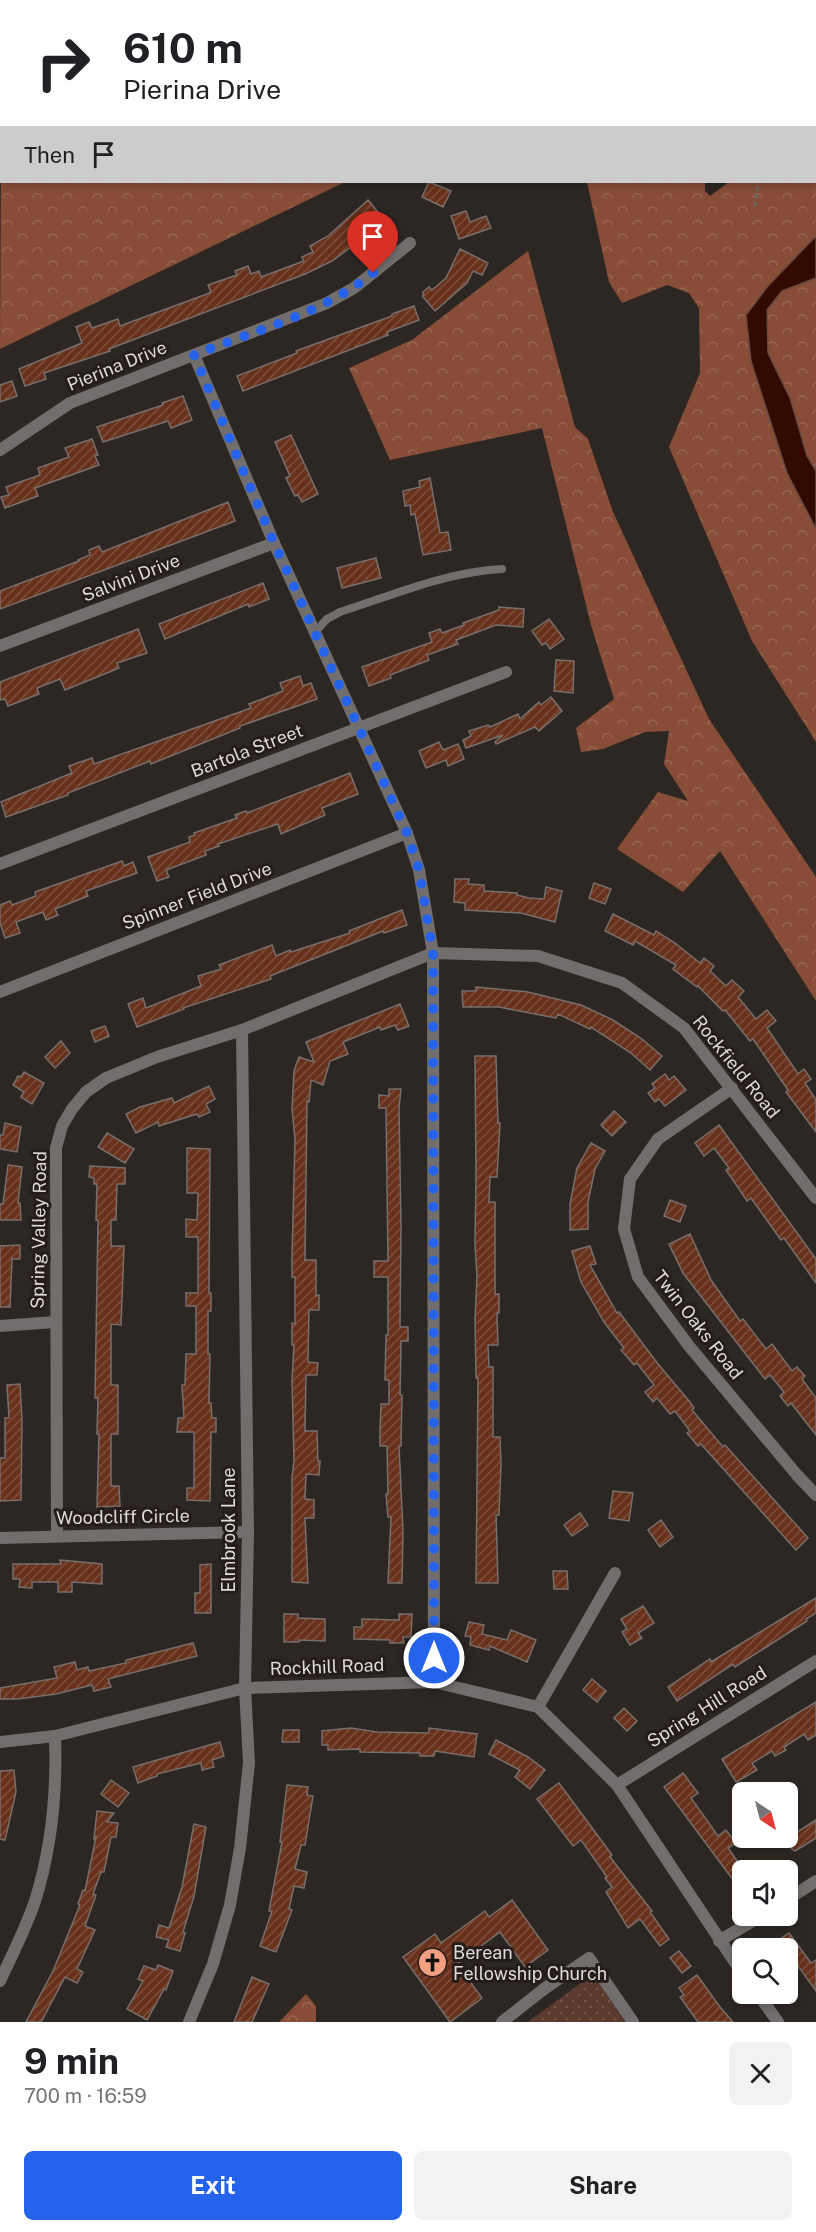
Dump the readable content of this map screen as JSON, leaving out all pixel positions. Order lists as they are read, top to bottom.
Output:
{
  "streets": {
    "street": [
      "Pierina Drive",
      "Salvini Drive",
      "Bartola Street",
      "Spinner Field Drive",
      "Rockfield Road",
      "Spring Valley Road",
      "Twin Oaks Road",
      "Woodcliff Circle",
      "Elmbrook Lane",
      "Rockhill Road",
      "Spring Hill Road"
    ]
  },
  "crossings": [
    ["Rockfield Road", "Spring Valley Road"],
    ["Rockfield Road", "Twin Oaks Road"],
    ["Spring Valley Road", "Woodcliff Circle"],
    ["Spring Valley Road", "Elmbrook Lane"],
    ["Woodcliff Circle", "Elmbrook Lane"],
    ["Elmbrook Lane", "Rockhill Road"]
  ],
  "places": {
    "church": ["Berean Fellowship Church"]
  },
  "north": "bottom right",
  "page": {
    "turn": ["610 m", "Pierina Drive"],
    "then": "Then",
    "heading": ["9 min", "700 m · 16:59"],
    "buttons": ["Exit", "Share"]
  }
}
